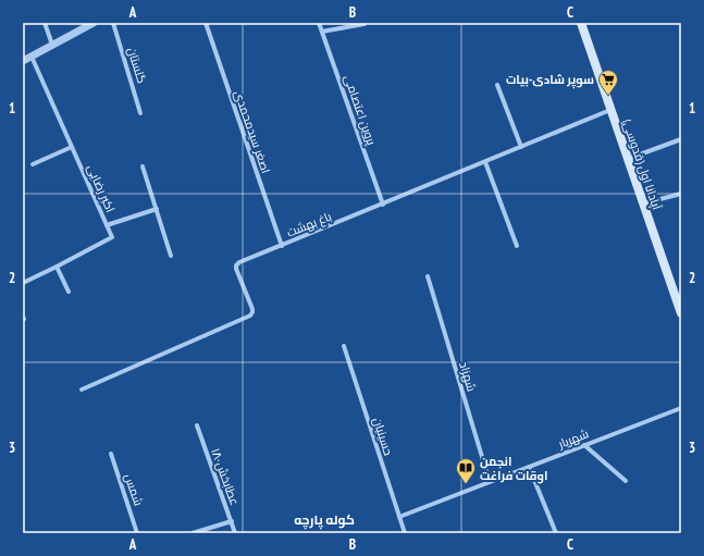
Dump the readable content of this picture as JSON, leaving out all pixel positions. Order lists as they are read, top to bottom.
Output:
{
  "streets": {
    "main road": ["آپادانا اول (قدوسی)"],
    "street": [
      "گلستان",
      "پروین اعتصامی",
      "اصغر سیدمحمدی",
      "اکبر رضایی",
      "باغ بهشت",
      "شهزاد",
      "حسینیان",
      "شهریار",
      "۱۸-عطابخش",
      "شمس"
    ]
  },
  "crossings": [
    ["پروین اعتصامی", "باغ بهشت"],
    ["اصغر سیدمحمدی", "باغ بهشت"],
    ["آپادانا اول (قدوسی)", "باغ بهشت"],
    ["شهزاد", "شهریار"],
    ["حسینیان", "شهریار"]
  ],
  "districts": ["کوله پارچه"],
  "places": {
    "supermarket": ["سوپر شادی-بیات"],
    "library": ["انجمن اوقات فراغت"]
  },
  "grid": {
    "columns": ["A", "B", "C"],
    "rows": ["1", "2", "3"]
  }
}
